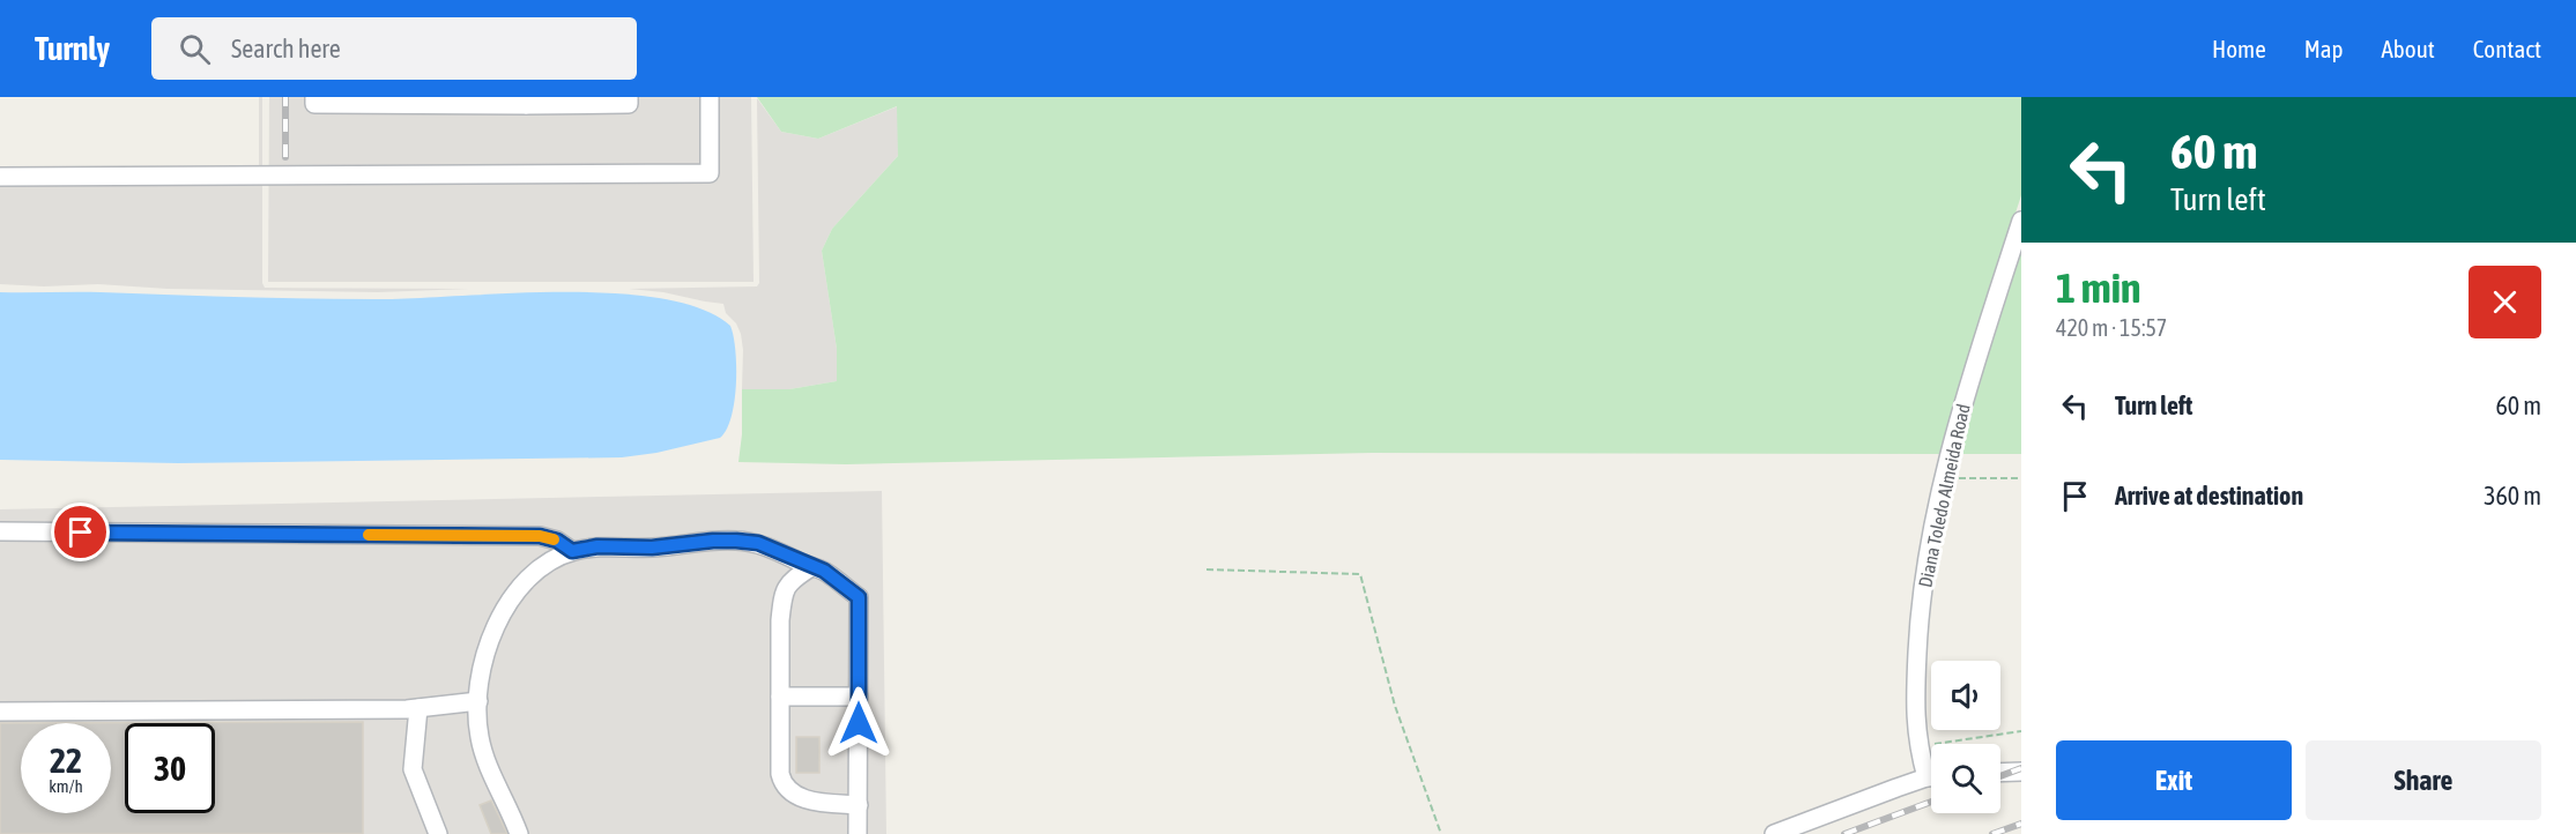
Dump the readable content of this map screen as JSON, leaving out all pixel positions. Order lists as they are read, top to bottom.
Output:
{
  "streets": {
    "street": ["Diana Toledo Almeida Road"]
  },
  "page": {
    "header": "Turnly",
    "search": "Search here",
    "nav": [
      "Home",
      "Map",
      "About",
      "Contact"
    ],
    "turn": ["60 m", "Turn left"],
    "heading": ["1 min", "420 m · 15:57"],
    "list": [
      {
        "name": "Turn left",
        "value": "60 m"
      },
      {
        "name": "Arrive at destination",
        "value": "360 m"
      }
    ],
    "speed": "22 km/h",
    "limit": "30",
    "buttons": ["Exit", "Share"]
  }
}
